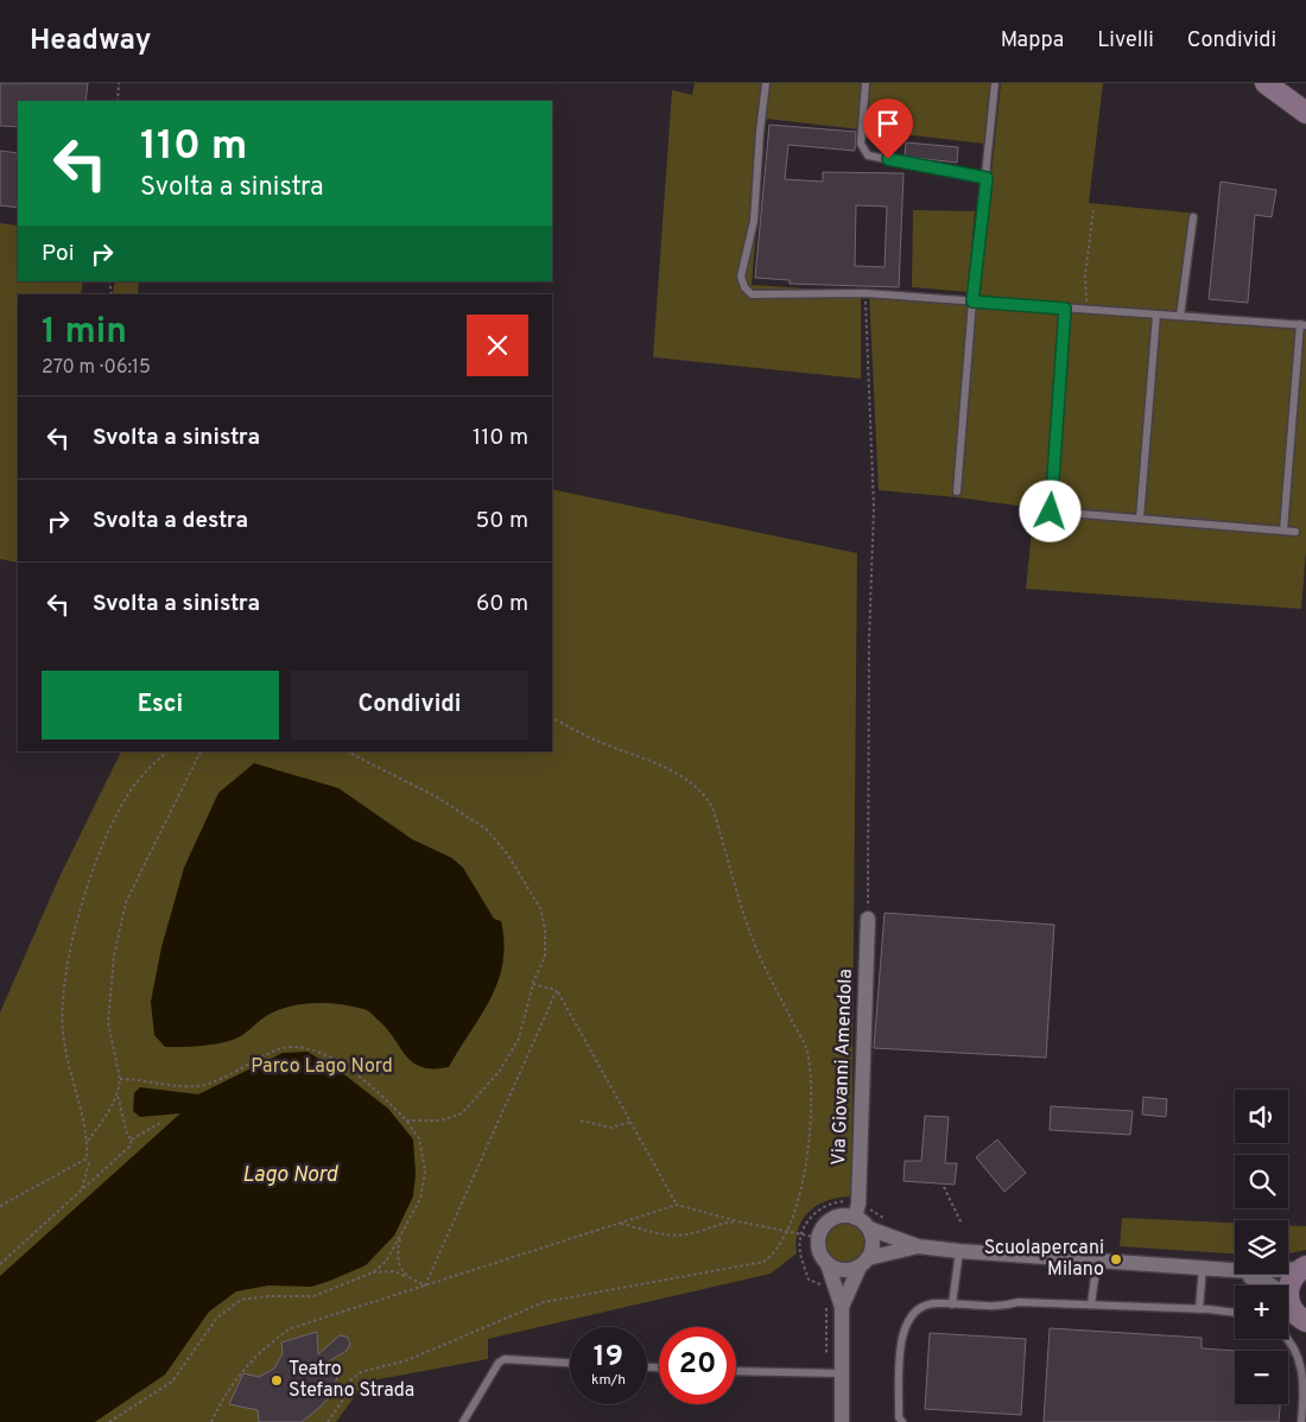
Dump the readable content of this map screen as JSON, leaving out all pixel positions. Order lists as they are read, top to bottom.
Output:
{
  "streets": {
    "street": ["Via Giovanni Amendola"]
  },
  "water": ["Lago Nord"],
  "parks": ["Parco Lago Nord"],
  "places": ["Scuolapercani Milano", "Teatro Stefano Strada"],
  "page": {
    "header": "Headway",
    "nav": ["Mappa", "Livelli", "Condividi"],
    "turn": ["110 m", "Svolta a sinistra"],
    "then": "Poi",
    "heading": ["1 min", "270 m · 06:15"],
    "list": [
      {
        "name": "Svolta a sinistra",
        "value": "110 m"
      },
      {
        "name": "Svolta a destra",
        "value": "50 m"
      },
      {
        "name": "Svolta a sinistra",
        "value": "60 m"
      }
    ],
    "buttons": ["Esci", "Condividi"],
    "map_buttons": ["+", "−"],
    "speed": "19 km/h",
    "limit": "20"
  }
}
